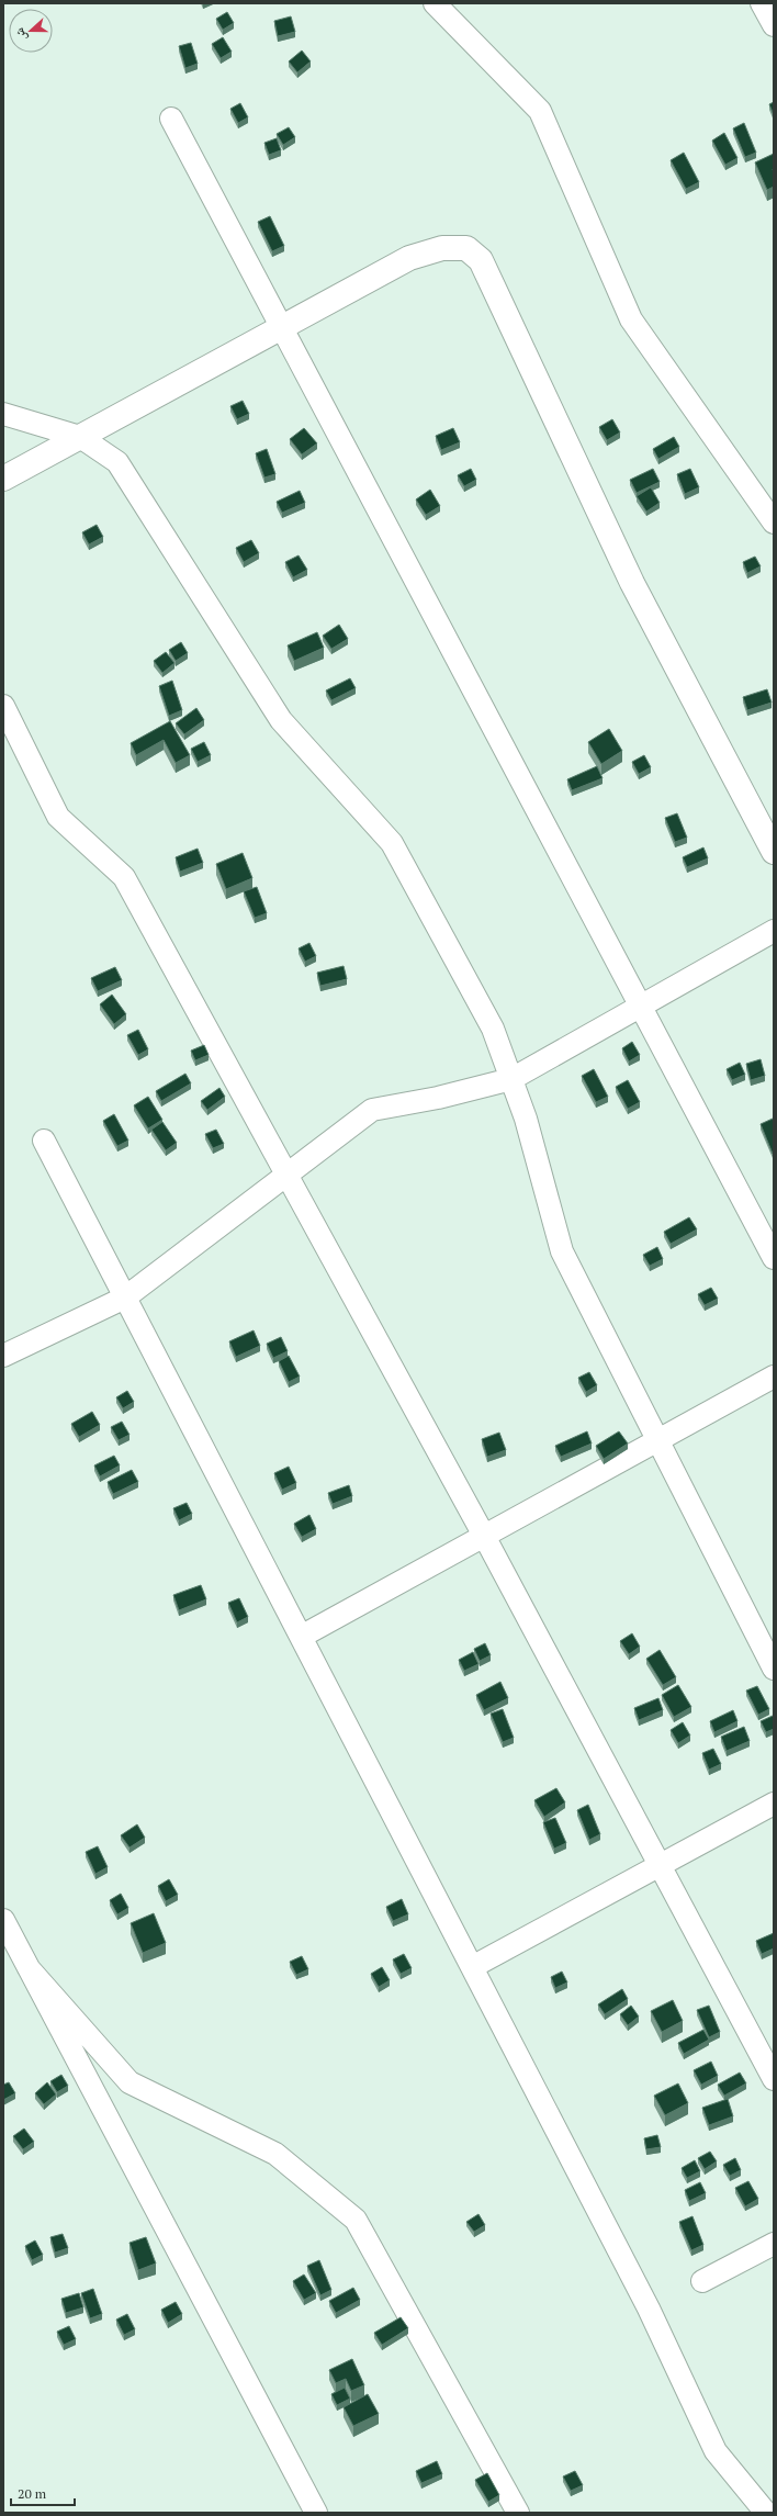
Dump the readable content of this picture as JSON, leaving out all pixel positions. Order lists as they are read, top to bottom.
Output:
{
  "scale_bar": "20 m",
  "north": "left"
}
